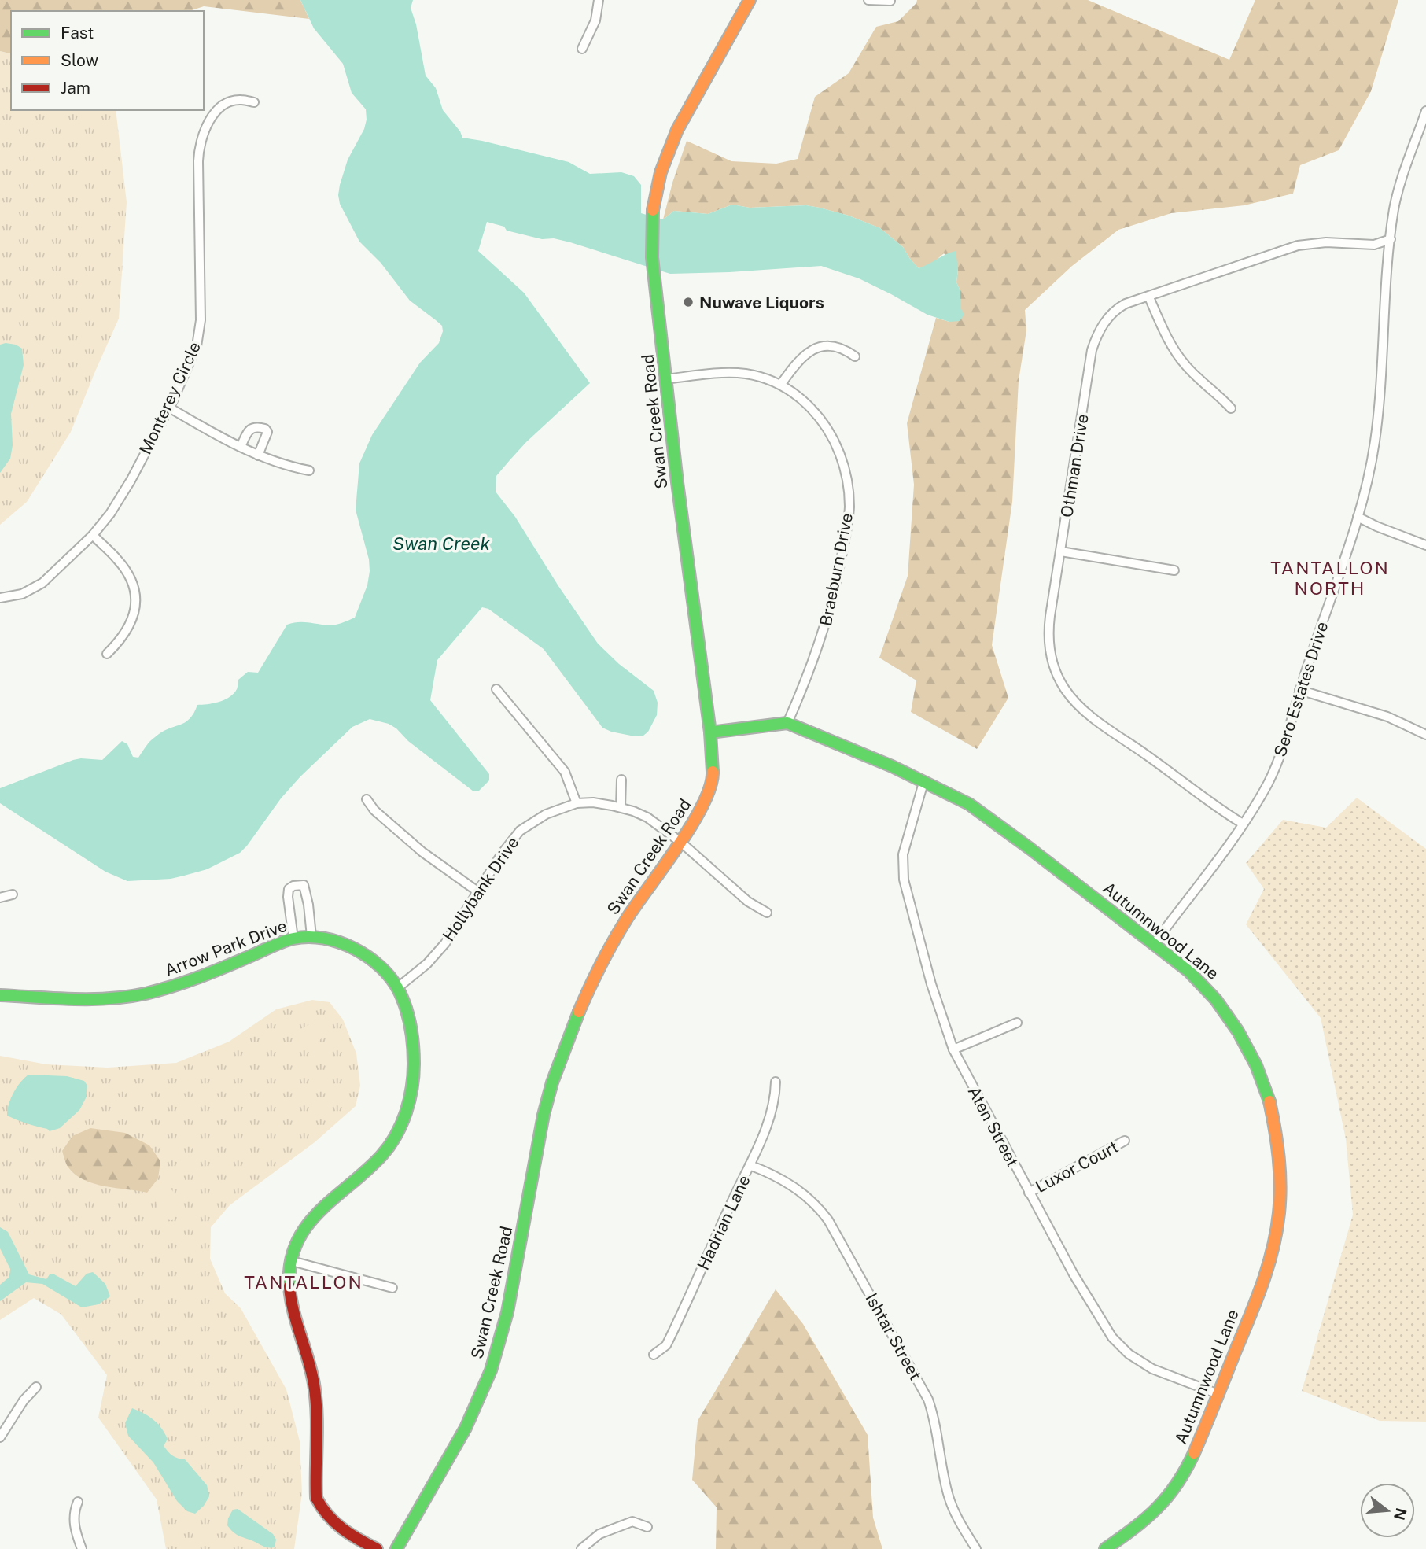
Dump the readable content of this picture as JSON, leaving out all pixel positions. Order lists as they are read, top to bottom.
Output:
{
  "streets": {
    "street": [
      "Monterey Circle",
      "Swan Creek Road",
      "Othman Drive",
      "Braeburn Drive",
      "Sero Estates Drive",
      "Hollybank Drive",
      "Autumnwood Lane",
      "Arrow Park Drive",
      "Aten Street",
      "Luxor Court",
      "Hadrian Lane",
      "Ishtar Street"
    ]
  },
  "crossings": [
    ["Swan Creek Road", "Braeburn Drive"],
    ["Swan Creek Road", "Hollybank Drive"],
    ["Swan Creek Road", "Autumnwood Lane"],
    ["Othman Drive", "Sero Estates Drive"],
    ["Braeburn Drive", "Autumnwood Lane"],
    ["Sero Estates Drive", "Autumnwood Lane"],
    ["Hollybank Drive", "Arrow Park Drive"],
    ["Autumnwood Lane", "Aten Street"],
    ["Aten Street", "Luxor Court"],
    ["Hadrian Lane", "Ishtar Street"]
  ],
  "districts": ["TANTALLON NORTH", "TANTALLON"],
  "water": ["Swan Creek"],
  "places": ["Nuwave Liquors"],
  "legend": ["Fast", "Slow", "Jam"],
  "north": "right"
}
